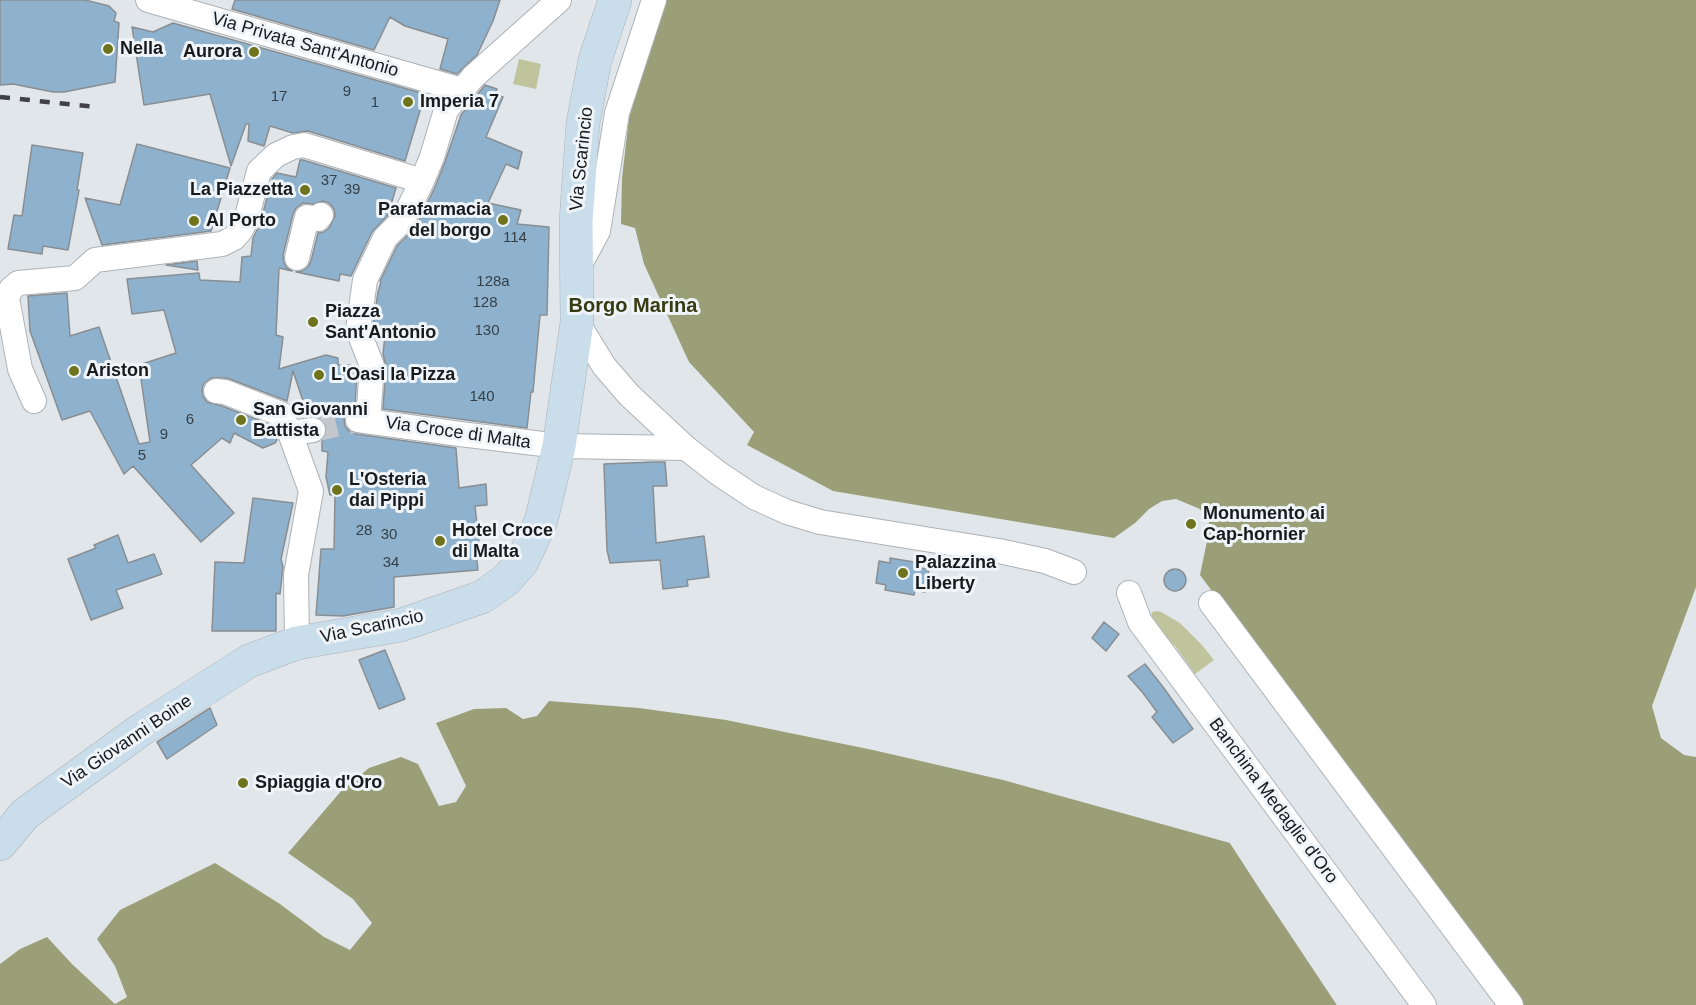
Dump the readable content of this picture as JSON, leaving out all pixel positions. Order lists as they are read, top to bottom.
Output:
{
  "streets": {
    "street": [
      "Via Privata Sant'Antonio",
      "Via Scarincio",
      "Via Croce di Malta",
      "Via Giovanni Boine",
      "Banchina Medaglie d'Oro"
    ]
  },
  "crossings": [
    ["Via Scarincio", "Via Croce di Malta"],
    ["Via Scarincio", "Via Giovanni Boine"]
  ],
  "districts": ["Borgo Marina"],
  "places": [
    "Nella",
    "Aurora",
    "Imperia 7",
    "La Piazzetta",
    "Parafarmacia del borgo",
    "Al Porto",
    "Piazza Sant'Antonio",
    "Ariston",
    "L'Oasi la Pizza",
    "San Giovanni Battista",
    "L'Osteria dai Pippi",
    "Monumento ai Cap-hornier",
    "Hotel Croce di Malta",
    "Palazzina Liberty",
    "Spiaggia d'Oro"
  ],
  "house_numbers": [
    "9",
    "17",
    "1",
    "37",
    "39",
    "114",
    "128a",
    "128",
    "130",
    "140",
    "6",
    "9",
    "5",
    "28",
    "30",
    "34"
  ]
}
